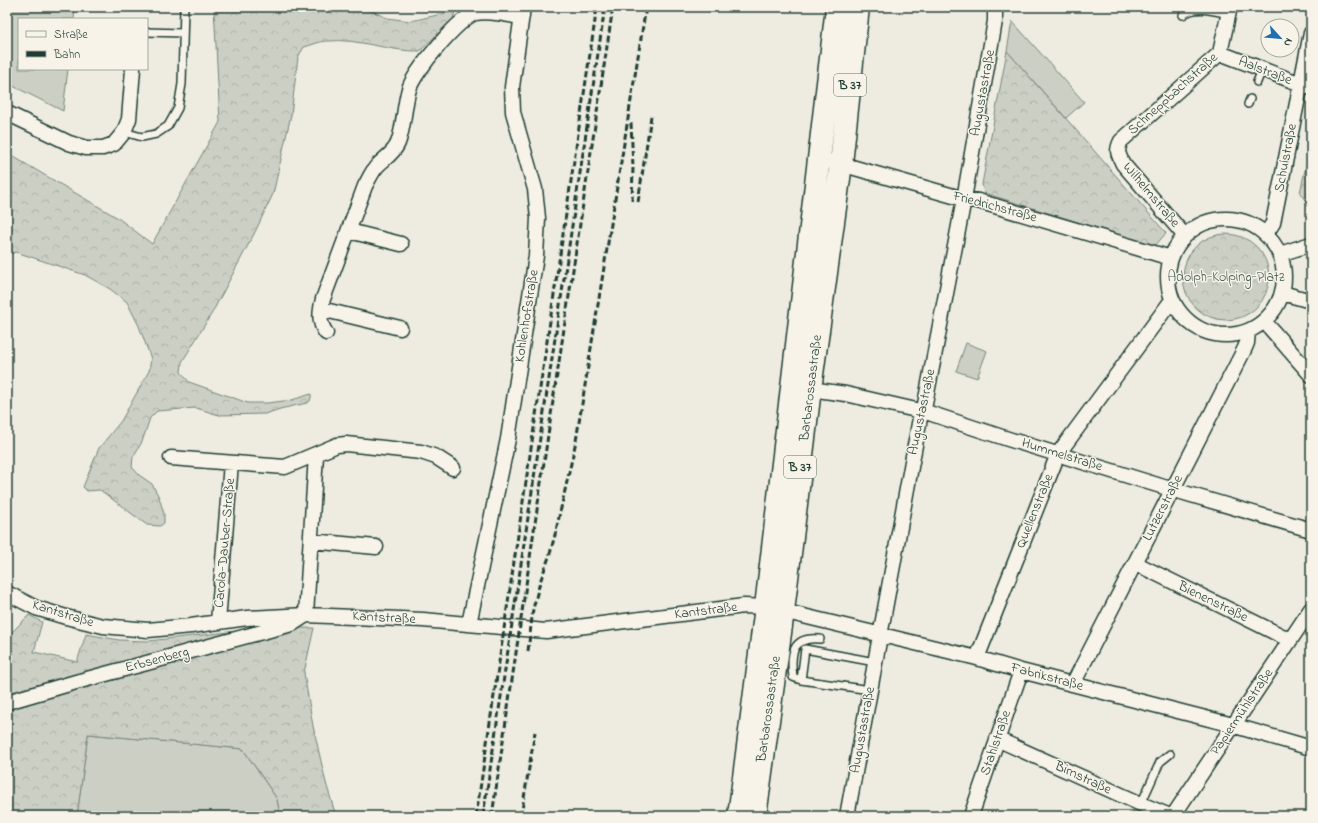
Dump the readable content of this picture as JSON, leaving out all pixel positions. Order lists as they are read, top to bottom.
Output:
{
  "streets": {
    "main road": ["B 37", "Barbarossastraße"],
    "street": [
      "Aalstraße",
      "Augustastraße",
      "Schneppbachstraße",
      "Schulstraße",
      "Wilhelmstraße",
      "Friedrichstraße",
      "Kohlenhofstraße",
      "Hummelstraße",
      "Lutzerstraße",
      "Quellenstraße",
      "Carola-Dauber-Straße",
      "Bienenstraße",
      "Kantstraße",
      "Erbsenberg",
      "Fabrikstraße",
      "Papiermühlstraße",
      "Stahlstraße",
      "Birnstraße"
    ]
  },
  "crossings": [
    ["Aalstraße", "Schneppbachstraße"],
    ["Aalstraße", "Schulstraße"],
    ["Augustastraße", "Friedrichstraße"],
    ["Augustastraße", "Hummelstraße"],
    ["Augustastraße", "Fabrikstraße"],
    ["Schneppbachstraße", "Wilhelmstraße"],
    ["Schulstraße", "Wilhelmstraße"],
    ["Schulstraße", "Friedrichstraße"],
    ["Schulstraße", "Lutzerstraße"],
    ["Schulstraße", "Quellenstraße"],
    ["Wilhelmstraße", "Friedrichstraße"],
    ["Wilhelmstraße", "Lutzerstraße"],
    ["Wilhelmstraße", "Quellenstraße"],
    ["Friedrichstraße", "Barbarossastraße"],
    ["Friedrichstraße", "Lutzerstraße"],
    ["Friedrichstraße", "Quellenstraße"],
    ["Kohlenhofstraße", "Kantstraße"],
    ["Barbarossastraße", "Hummelstraße"],
    ["Barbarossastraße", "Kantstraße"],
    ["Barbarossastraße", "Fabrikstraße"],
    ["Hummelstraße", "Lutzerstraße"],
    ["Hummelstraße", "Quellenstraße"],
    ["Lutzerstraße", "Quellenstraße"],
    ["Lutzerstraße", "Bienenstraße"],
    ["Lutzerstraße", "Fabrikstraße"],
    ["Quellenstraße", "Fabrikstraße"],
    ["Carola-Dauber-Straße", "Kantstraße"],
    ["Bienenstraße", "Papiermühlstraße"],
    ["Kantstraße", "Erbsenberg"],
    ["Kantstraße", "Fabrikstraße"],
    ["Fabrikstraße", "Papiermühlstraße"],
    ["Fabrikstraße", "Stahlstraße"],
    ["Stahlstraße", "Birnstraße"]
  ],
  "parks": ["Adolph-Kolping-Platz"],
  "legend": ["Straße", "Bahn"],
  "north": "bottom right"
}
